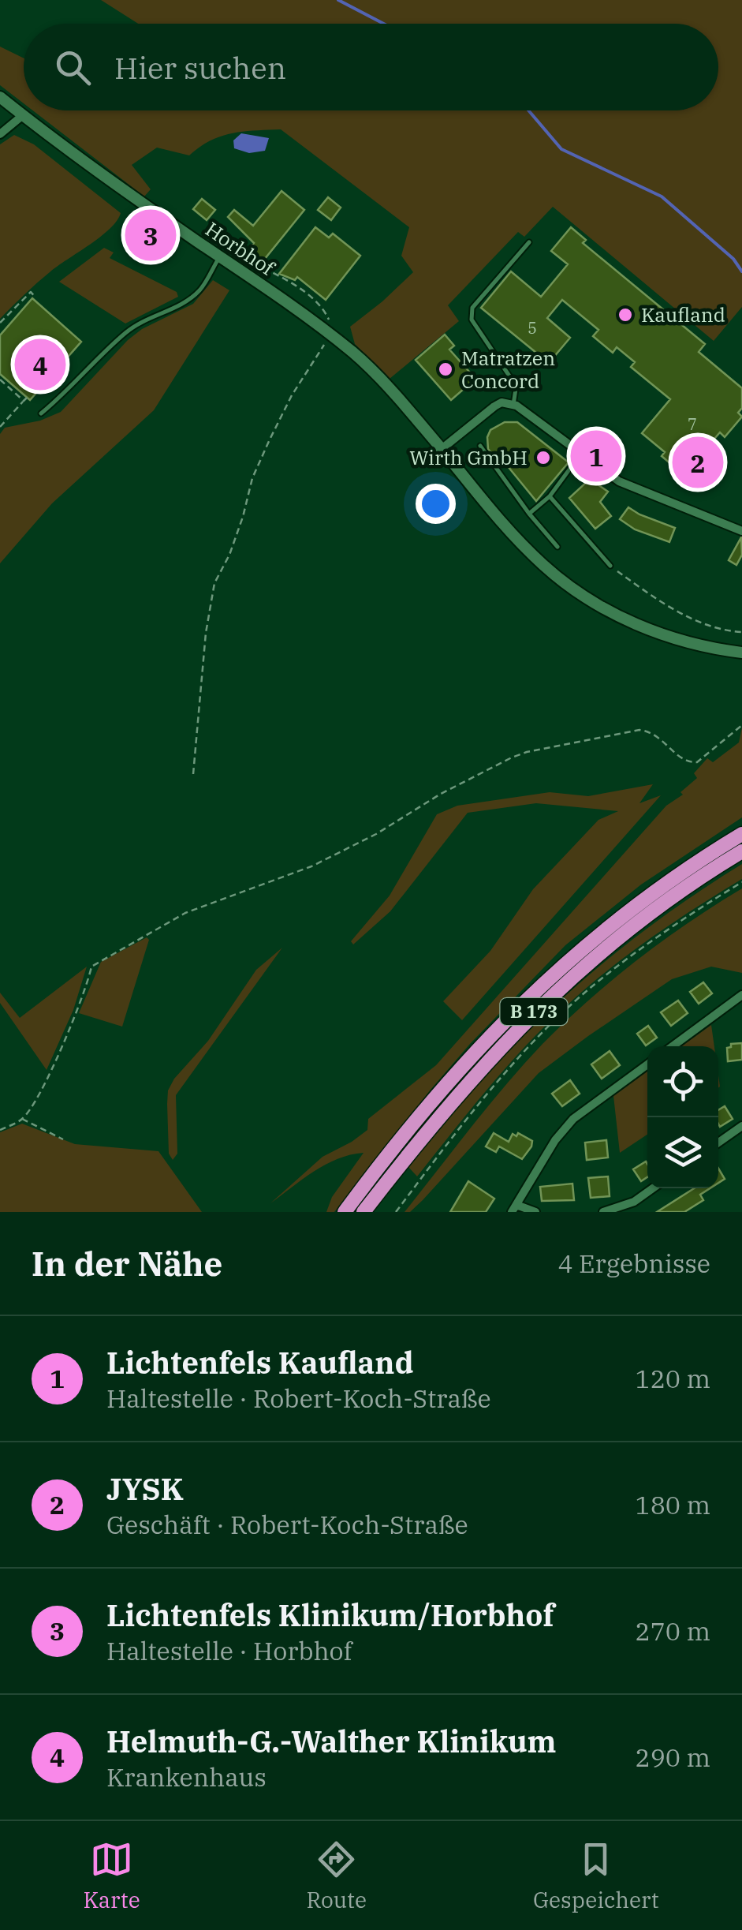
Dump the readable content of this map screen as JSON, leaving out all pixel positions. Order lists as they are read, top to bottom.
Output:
{
  "streets": {
    "highway": ["B 173"],
    "main road": ["Horbhof"]
  },
  "places": ["Kaufland", "Matratzen Concord", "Wirth GmbH"],
  "house_numbers": ["5", "7"],
  "page": {
    "search": "Hier suchen",
    "pins": [
      "3",
      "4",
      "1",
      "2"
    ],
    "heading": ["In der Nähe", "4 Ergebnisse"],
    "list": [
      {
        "mark": "1",
        "name": "Lichtenfels Kaufland",
        "note": "Haltestelle · Robert-Koch-Straße",
        "value": "120 m"
      },
      {
        "mark": "2",
        "name": "JYSK",
        "note": "Geschäft · Robert-Koch-Straße",
        "value": "180 m"
      },
      {
        "mark": "3",
        "name": "Lichtenfels Klinikum/Horbhof",
        "note": "Haltestelle · Horbhof",
        "value": "270 m"
      },
      {
        "mark": "4",
        "name": "Helmuth-G.-Walther Klinikum",
        "note": "Krankenhaus",
        "value": "290 m"
      }
    ],
    "nav": ["Karte", "Route", "Gespeichert"]
  }
}
